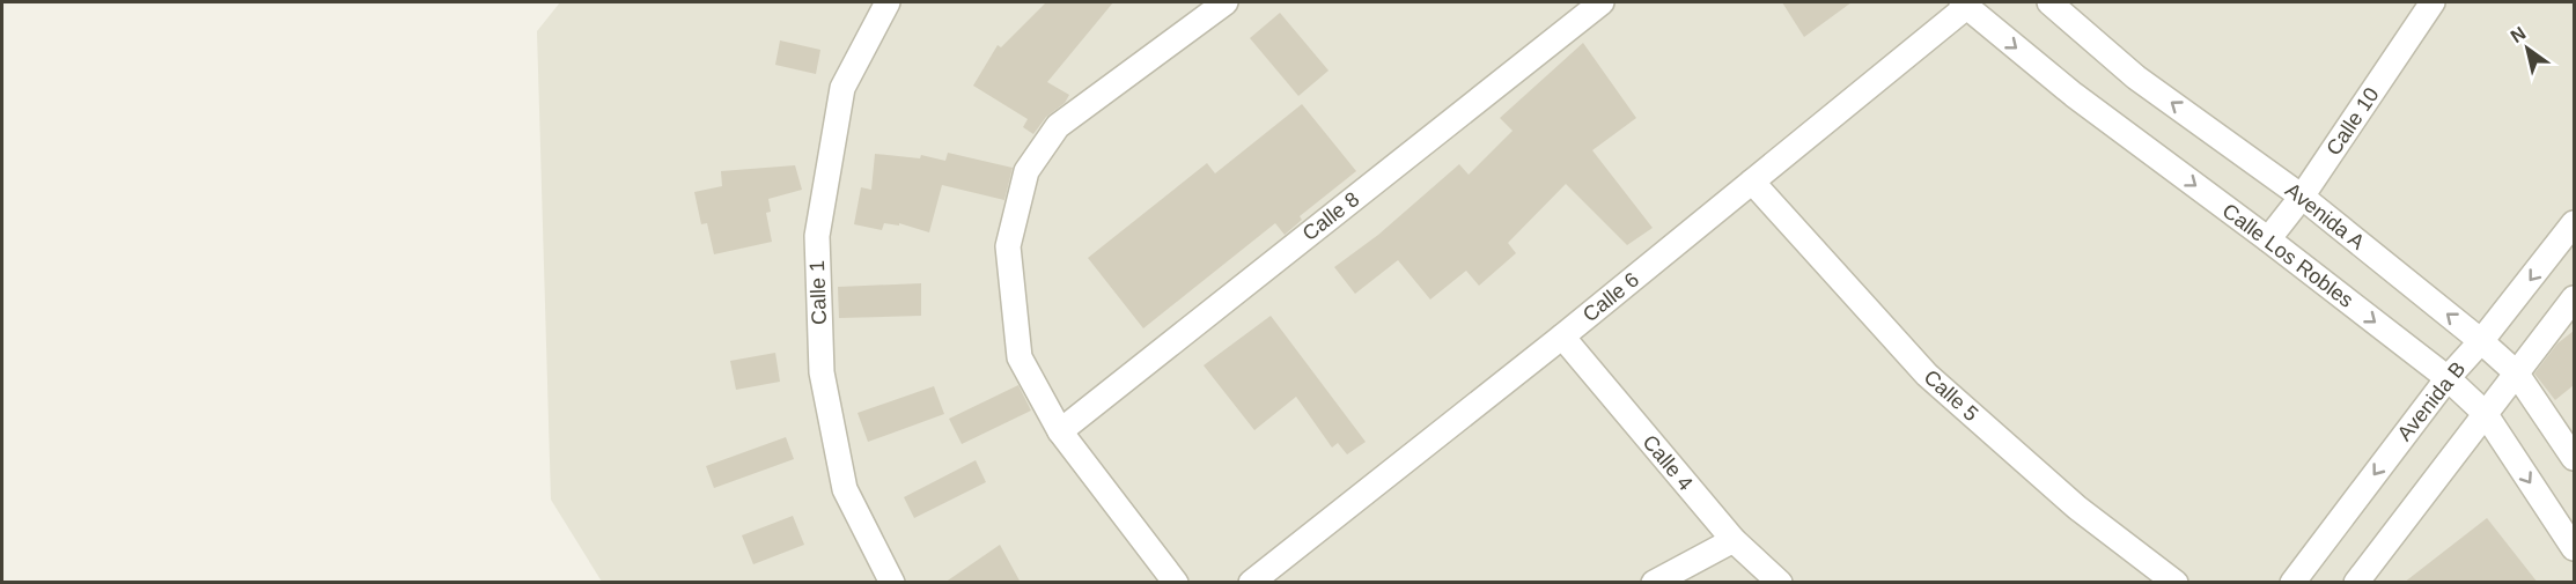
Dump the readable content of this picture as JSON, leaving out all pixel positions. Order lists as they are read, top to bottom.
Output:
{
  "streets": {
    "street": [
      "Calle 10",
      "Calle 8",
      "Avenida A",
      "Calle Los Robles",
      "Calle 1",
      "Calle 6",
      "Calle 5",
      "Avenida B",
      "Calle 4"
    ]
  },
  "crossings": [
    ["Calle 10", "Avenida A"],
    ["Calle 10", "Calle Los Robles"],
    ["Avenida A", "Avenida B"],
    ["Calle Los Robles", "Calle 6"],
    ["Calle Los Robles", "Avenida B"],
    ["Calle 6", "Calle 5"],
    ["Calle 6", "Calle 4"]
  ],
  "one_way": ["Avenida A", "Calle Los Robles"],
  "north": "top left"
}
